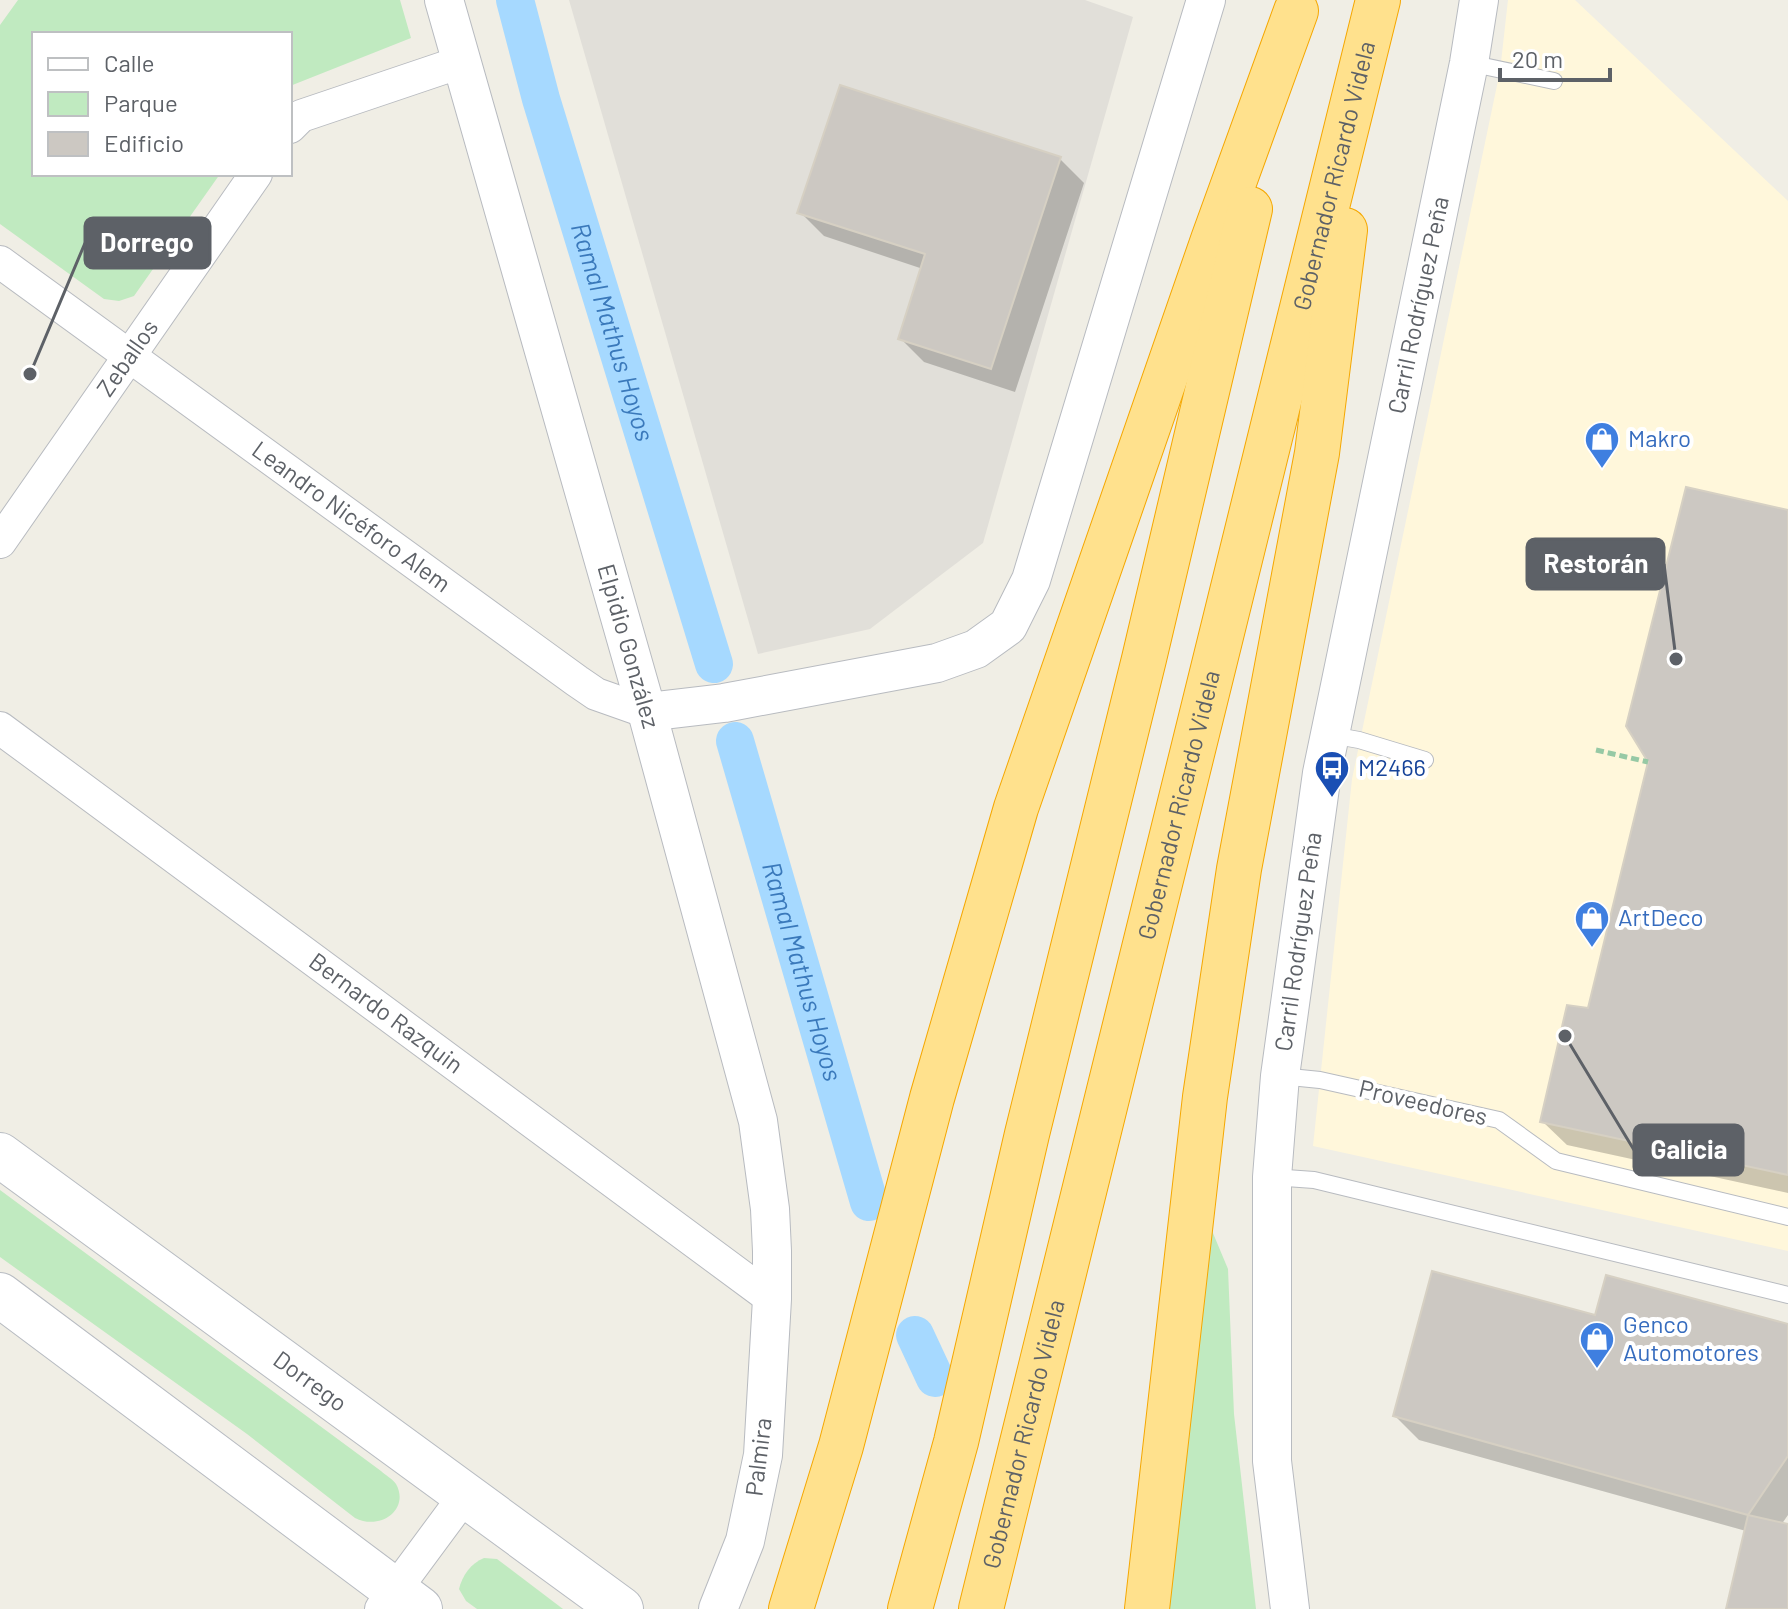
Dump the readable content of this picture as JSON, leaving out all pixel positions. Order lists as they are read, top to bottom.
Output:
{
  "streets": {
    "highway": ["Gobernador Ricardo Videla"],
    "main road": ["Dorrego"],
    "street": [
      "Carril Rodríguez Peña",
      "Zeballos",
      "Leandro Nicéforo Alem",
      "Elpidio González",
      "Bernardo Razquin",
      "Palmira"
    ],
    "lane": ["Proveedores"]
  },
  "crossings": [
    ["Carril Rodríguez Peña", "Proveedores"],
    ["Zeballos", "Leandro Nicéforo Alem"],
    ["Leandro Nicéforo Alem", "Elpidio González"],
    ["Elpidio González", "Bernardo Razquin"],
    ["Elpidio González", "Palmira"],
    ["Bernardo Razquin", "Palmira"]
  ],
  "water": ["Ramal Mathus Hoyos"],
  "places": {
    "other": ["Dorrego", "Restorán", "Galicia"],
    "shop": ["Makro", "ArtDeco", "Genco Automotores"],
    "bus stop": ["M2466"]
  },
  "legend": ["Calle", "Parque", "Edificio"],
  "scale_bar": "20 m"
}
